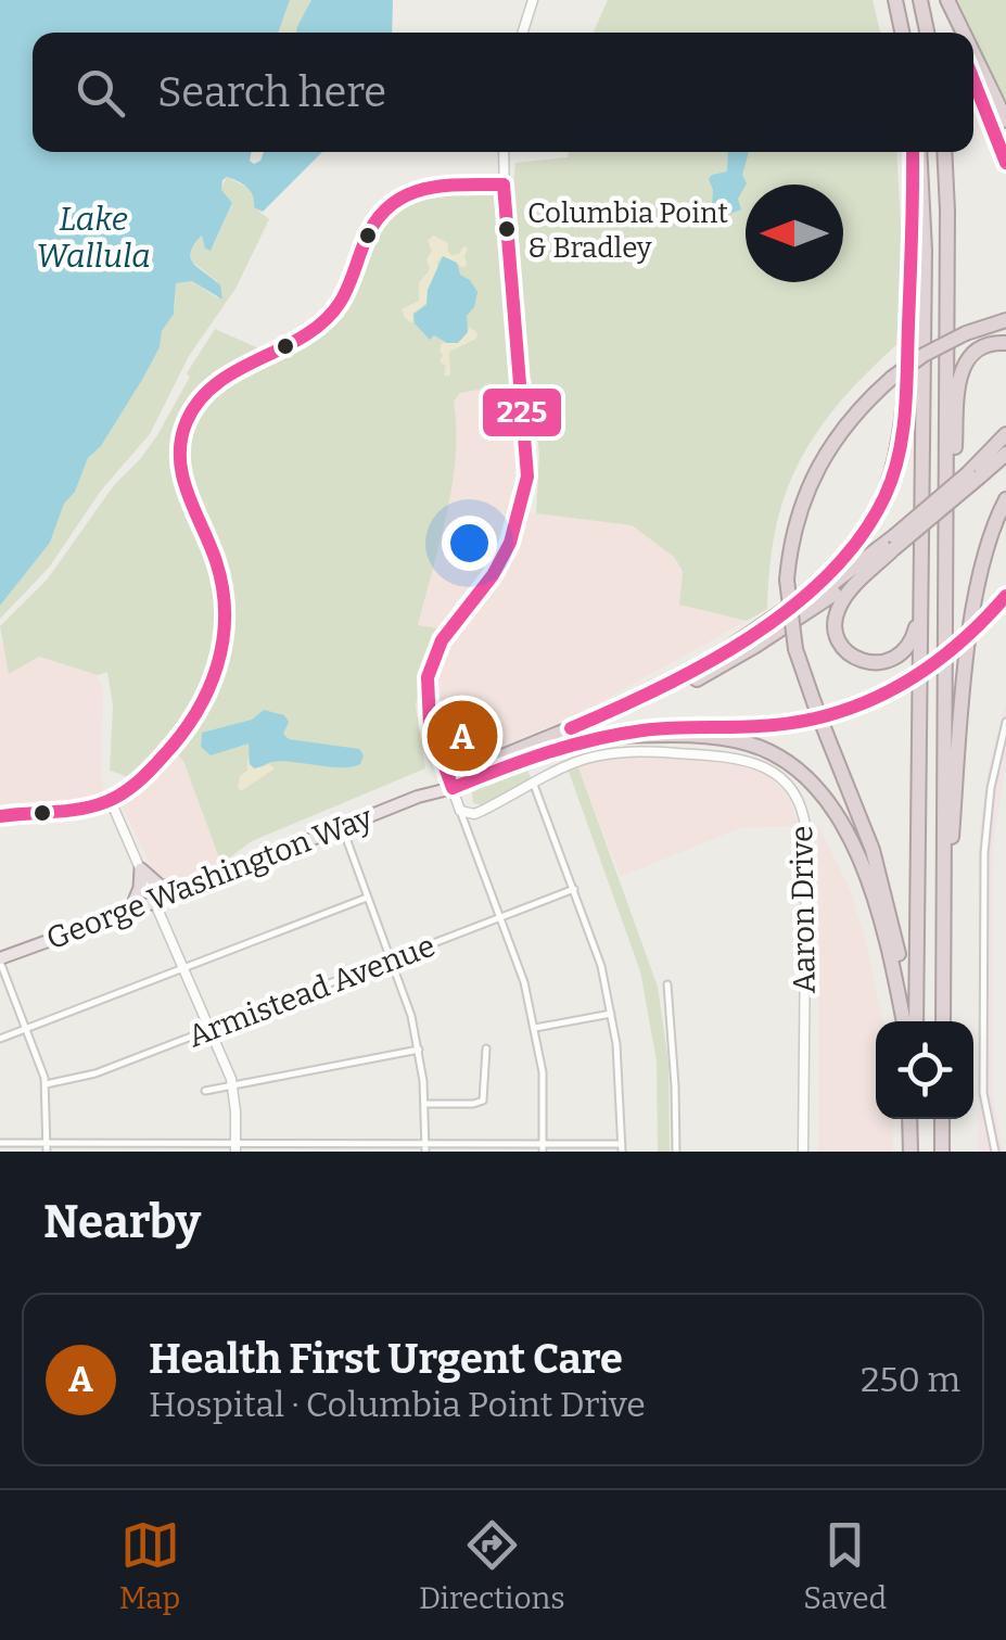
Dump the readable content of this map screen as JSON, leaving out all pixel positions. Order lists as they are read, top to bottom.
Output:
{
  "streets": {
    "highway": ["George Washington Way"],
    "street": ["Aaron Drive", "Armistead Avenue"]
  },
  "water": ["Lake Wallula"],
  "places": ["Columbia Point & Bradley"],
  "lines": ["transit line 225"],
  "north": "left",
  "page": {
    "search": "Search here",
    "pins": "A",
    "heading": "Nearby",
    "list": [
      {
        "mark": "A",
        "name": "Health First Urgent Care",
        "note": "Hospital · Columbia Point Drive",
        "value": "250 m"
      }
    ],
    "nav": ["Map", "Directions", "Saved"]
  }
}
